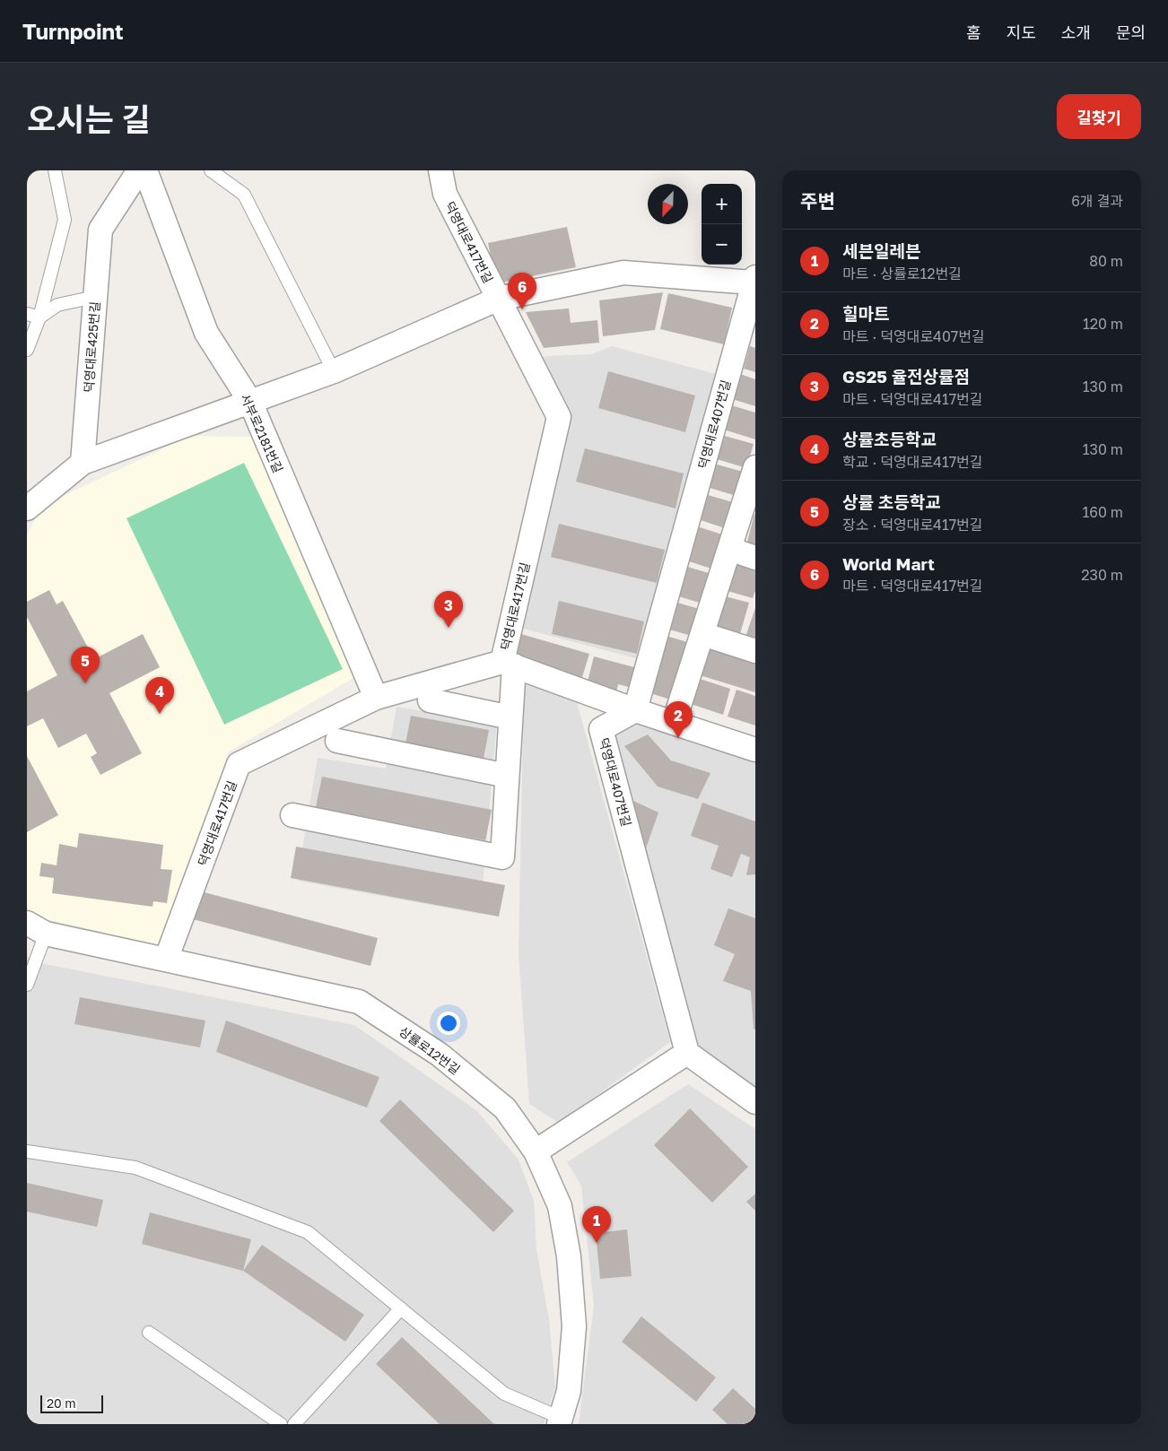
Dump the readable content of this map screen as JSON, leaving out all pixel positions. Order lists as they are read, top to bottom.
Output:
{
  "streets": {
    "street": [
      "덕영대로417번길",
      "덕영대로425번길",
      "덕영대로407번길",
      "서부로2181번길",
      "상률로12번길"
    ]
  },
  "crossings": [
    ["덕영대로417번길", "서부로2181번길"],
    ["덕영대로417번길", "상률로12번길"]
  ],
  "scale_bar": "20 m",
  "north": "bottom left",
  "page": {
    "header": "Turnpoint",
    "nav": [
      "홈",
      "지도",
      "소개",
      "문의"
    ],
    "title": "오시는 길",
    "buttons": "길찾기",
    "heading": ["주변", "6개 결과"],
    "map_buttons": ["+", "−"],
    "list": [
      {
        "mark": "1",
        "name": "세븐일레븐",
        "note": "마트 · 상률로12번길",
        "value": "80 m"
      },
      {
        "mark": "2",
        "name": "힐마트",
        "note": "마트 · 덕영대로407번길",
        "value": "120 m"
      },
      {
        "mark": "3",
        "name": "GS25 율전상률점",
        "note": "마트 · 덕영대로417번길",
        "value": "130 m"
      },
      {
        "mark": "4",
        "name": "상률초등학교",
        "note": "학교 · 덕영대로417번길",
        "value": "130 m"
      },
      {
        "mark": "5",
        "name": "상률 초등학교",
        "note": "장소 · 덕영대로417번길",
        "value": "160 m"
      },
      {
        "mark": "6",
        "name": "World Mart",
        "note": "마트 · 덕영대로417번길",
        "value": "230 m"
      }
    ],
    "pins": [
      "6",
      "3",
      "5",
      "4",
      "2",
      "1"
    ],
    "scale": "20 m"
  }
}
